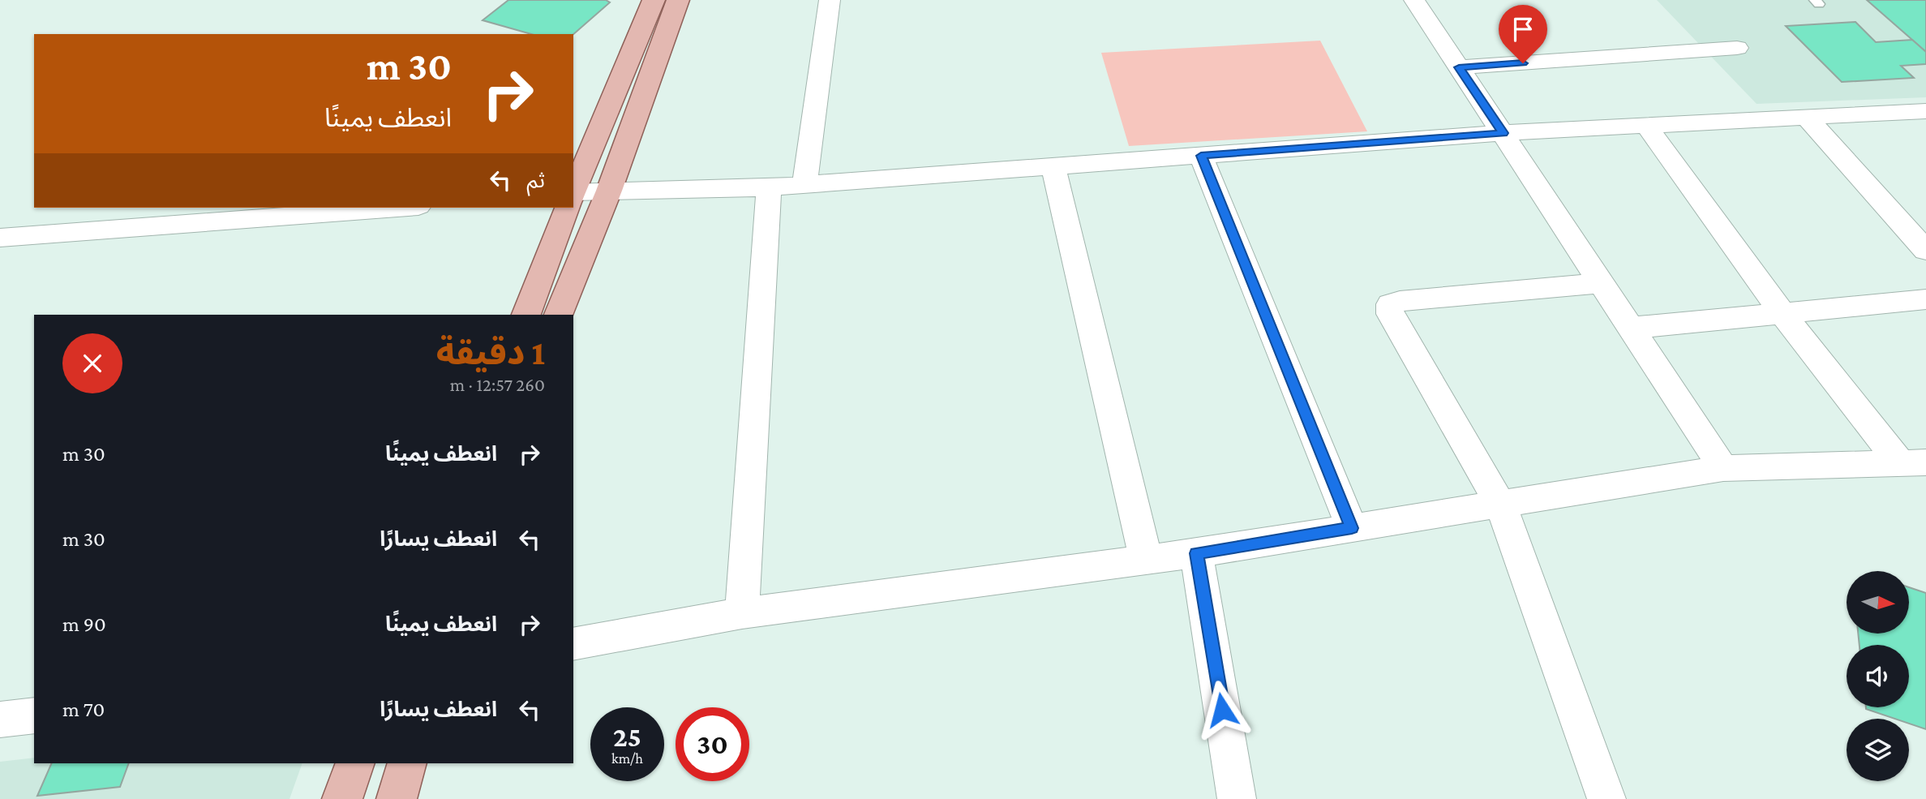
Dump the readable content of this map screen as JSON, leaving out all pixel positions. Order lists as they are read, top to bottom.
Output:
{
  "north": "right",
  "page": {
    "turn": ["30 m", "انعطف يمينًا"],
    "then": "ثم",
    "heading": ["1 دقيقة", "260 m · 12:57"],
    "list": [
      {
        "name": "انعطف يمينًا",
        "value": "30 m"
      },
      {
        "name": "انعطف يسارًا",
        "value": "30 m"
      },
      {
        "name": "انعطف يمينًا",
        "value": "90 m"
      },
      {
        "name": "انعطف يسارًا",
        "value": "70 m"
      }
    ],
    "speed": "25 km/h",
    "limit": "30"
  }
}
